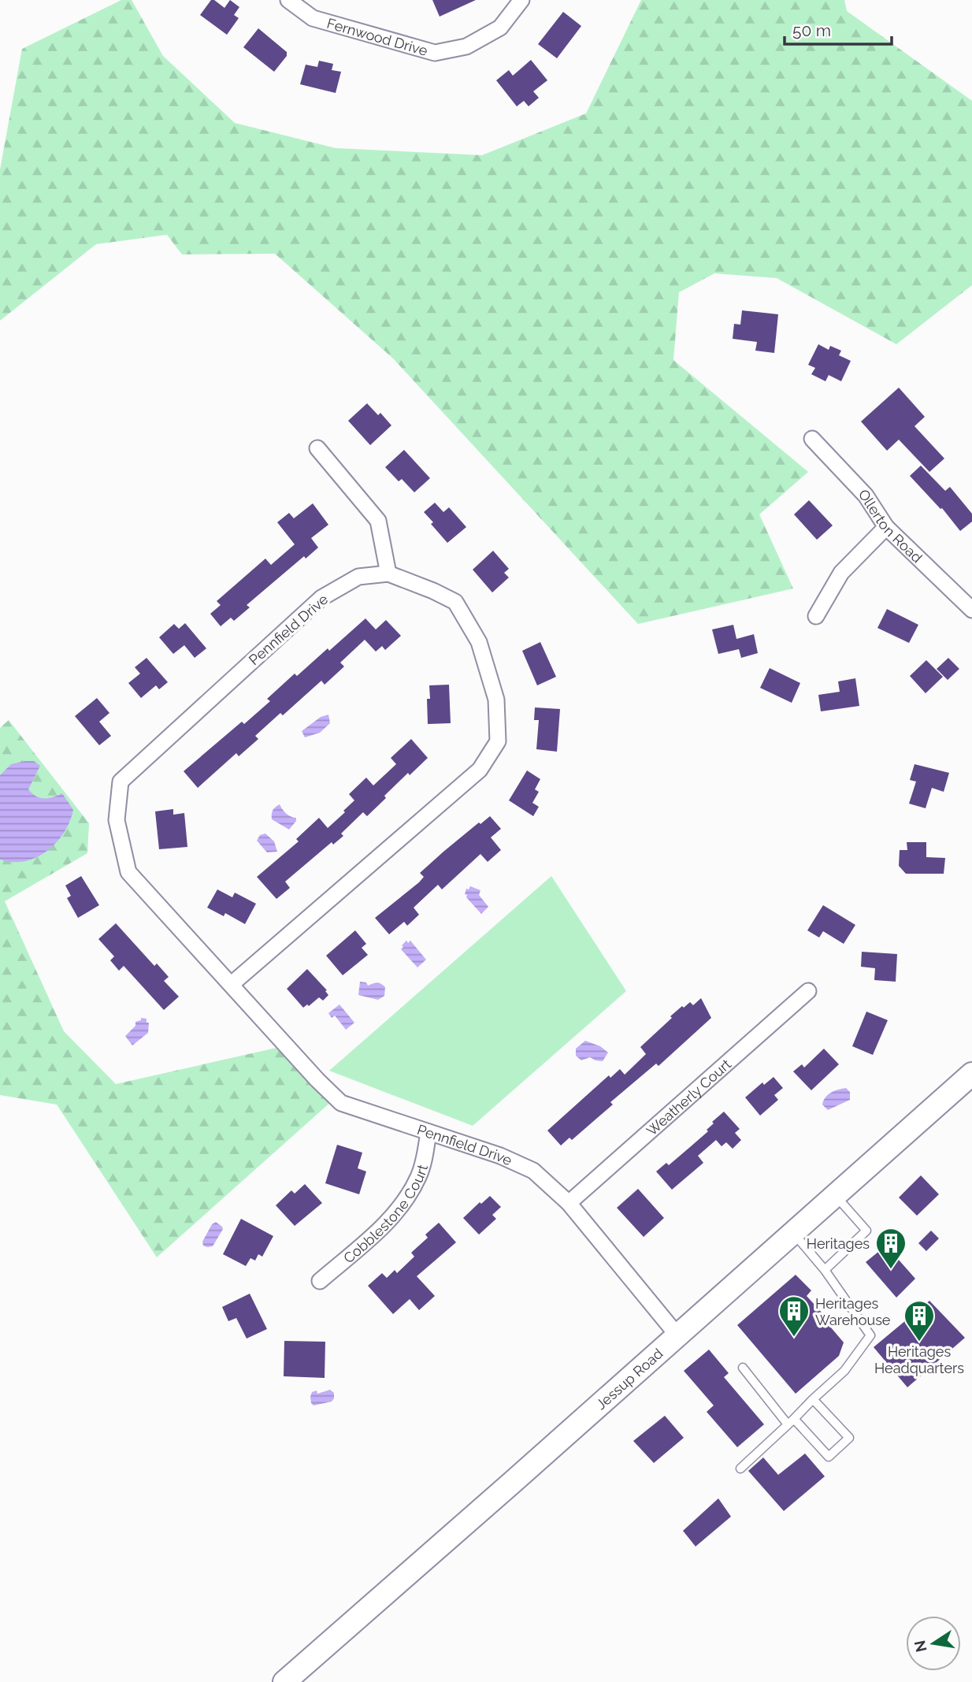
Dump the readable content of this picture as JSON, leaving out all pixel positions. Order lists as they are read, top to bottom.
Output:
{
  "streets": {
    "street": [
      "Fernwood Drive",
      "Ollerton Road",
      "Pennfield Drive",
      "Weatherly Court",
      "Cobblestone Court",
      "Jessup Road"
    ]
  },
  "crossings": [
    ["Pennfield Drive", "Weatherly Court"],
    ["Pennfield Drive", "Cobblestone Court"],
    ["Pennfield Drive", "Jessup Road"]
  ],
  "places": {
    "building": ["Heritages", "Heritages Warehouse", "Heritages Headquarters"]
  },
  "scale_bar": "50 m",
  "north": "left"
}
